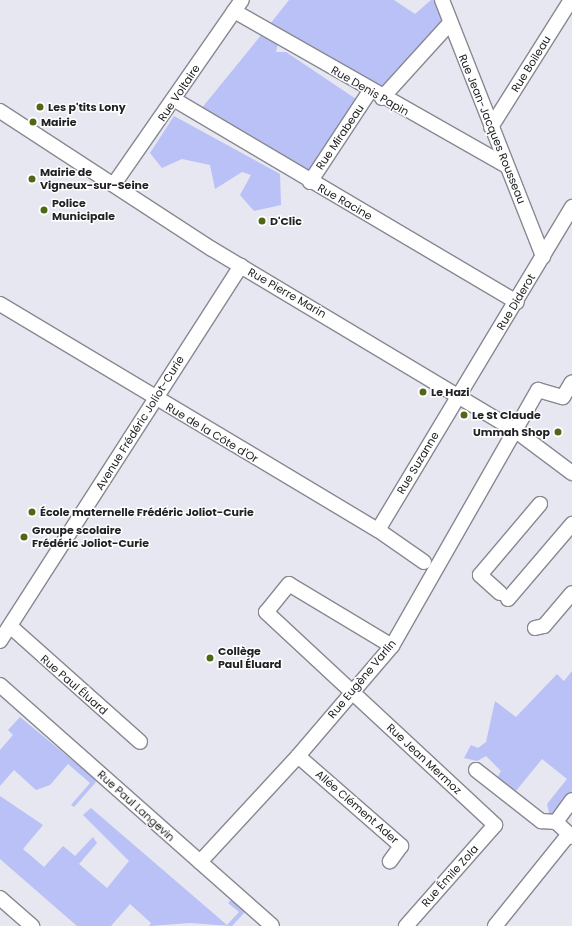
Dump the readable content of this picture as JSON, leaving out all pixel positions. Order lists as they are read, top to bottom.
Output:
{
  "streets": {
    "street": [
      "Rue Boileau",
      "Rue Denis Papin",
      "Rue Voltaire",
      "Rue Jean-Jacques Rousseau",
      "Rue Mirabeau",
      "Rue Racine",
      "Rue Pierre Marin",
      "Rue Diderot",
      "Avenue Frédéric Joliot-Curie",
      "Rue de la Côte d'Or",
      "Rue Suzanne",
      "Rue Eugène Varlin",
      "Rue Paul Éluard",
      "Rue Jean Mermoz",
      "Rue Paul Langevin",
      "Allée Clément Ader",
      "Rue Émile Zola"
    ]
  },
  "crossings": [
    ["Rue Boileau", "Rue Jean-Jacques Rousseau"],
    ["Rue Denis Papin", "Rue Voltaire"],
    ["Rue Denis Papin", "Rue Jean-Jacques Rousseau"],
    ["Rue Denis Papin", "Rue Mirabeau"],
    ["Rue Voltaire", "Rue Racine"],
    ["Rue Voltaire", "Rue Pierre Marin"],
    ["Rue Jean-Jacques Rousseau", "Rue Mirabeau"],
    ["Rue Jean-Jacques Rousseau", "Rue Diderot"],
    ["Rue Mirabeau", "Rue Racine"],
    ["Rue Racine", "Rue Diderot"],
    ["Rue Pierre Marin", "Rue Diderot"],
    ["Rue Pierre Marin", "Avenue Frédéric Joliot-Curie"],
    ["Rue Pierre Marin", "Rue Suzanne"],
    ["Rue Pierre Marin", "Rue Eugène Varlin"],
    ["Rue Diderot", "Rue Suzanne"],
    ["Avenue Frédéric Joliot-Curie", "Rue de la Côte d'Or"],
    ["Avenue Frédéric Joliot-Curie", "Rue Paul Éluard"],
    ["Rue de la Côte d'Or", "Rue Suzanne"],
    ["Rue Eugène Varlin", "Rue Jean Mermoz"],
    ["Rue Eugène Varlin", "Rue Paul Langevin"],
    ["Rue Eugène Varlin", "Allée Clément Ader"],
    ["Rue Jean Mermoz", "Rue Émile Zola"]
  ],
  "places": [
    "Les p'tits Lony",
    "Mairie",
    "Mairie de Vigneux-sur-Seine",
    "Police Municipale",
    "D'Clic",
    "Le Hazi",
    "Le St Claude",
    "Ummah Shop",
    "École maternelle Frédéric Joliot-Curie",
    "Groupe scolaire Frédéric Joliot-Curie",
    "Collège Paul Éluard"
  ]
}
